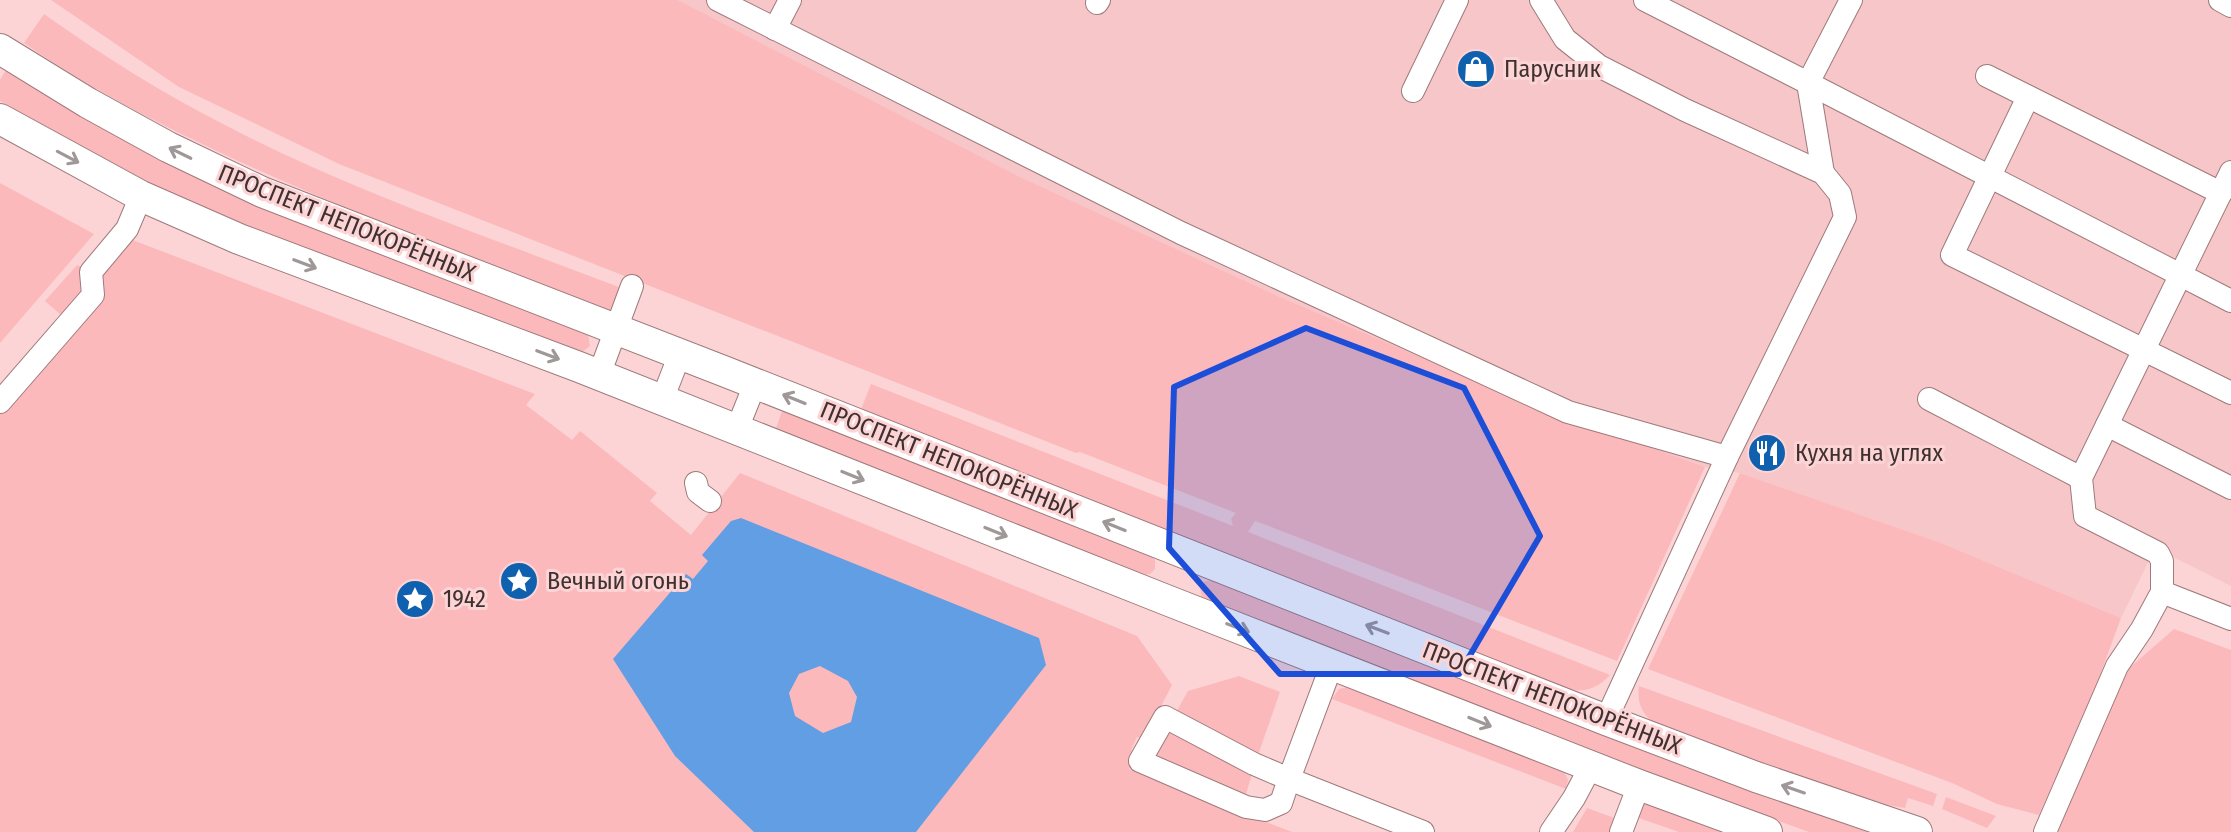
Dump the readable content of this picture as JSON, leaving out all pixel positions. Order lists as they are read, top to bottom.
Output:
{
  "streets": {
    "main road": ["ПРОСПЕКТ НЕПОКОРЁННЫХ"]
  },
  "places": {
    "shop": ["Парусник"],
    "restaurant": ["Кухня на углях"],
    "place": ["Вечный огонь", "1942"]
  }
}
